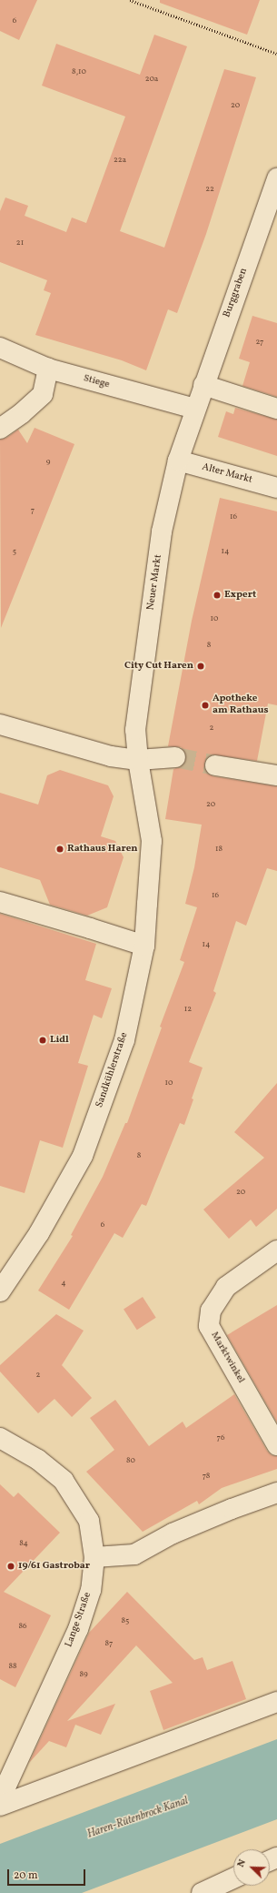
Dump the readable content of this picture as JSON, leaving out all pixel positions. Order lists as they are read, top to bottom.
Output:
{
  "streets": {
    "street": [
      "Burggraben",
      "Stiege",
      "Alter Markt",
      "Neuer Markt",
      "Sandkühlerstraße",
      "Marktwinkel",
      "Lange Straße"
    ]
  },
  "crossings": [
    ["Burggraben", "Stiege"],
    ["Burggraben", "Neuer Markt"],
    ["Stiege", "Neuer Markt"],
    ["Alter Markt", "Neuer Markt"],
    ["Neuer Markt", "Sandkühlerstraße"]
  ],
  "water": ["Haren-Rütenbrock Kanal"],
  "places": [
    "Expert",
    "City Cut Haren",
    "Apotheke am Rathaus",
    "Rathaus Haren",
    "Lidl",
    "19/61 Gastrobar"
  ],
  "house_numbers": [
    "6",
    "8,10",
    "20a",
    "20",
    "22a",
    "22",
    "21",
    "27",
    "9",
    "7",
    "16",
    "5",
    "14",
    "10",
    "8",
    "2",
    "20",
    "18",
    "16",
    "14",
    "12",
    "10",
    "8",
    "20",
    "6",
    "4",
    "2",
    "76",
    "80",
    "78",
    "84",
    "85",
    "86",
    "87",
    "88",
    "89"
  ],
  "scale_bar": "20 m",
  "north": "top left"
}
